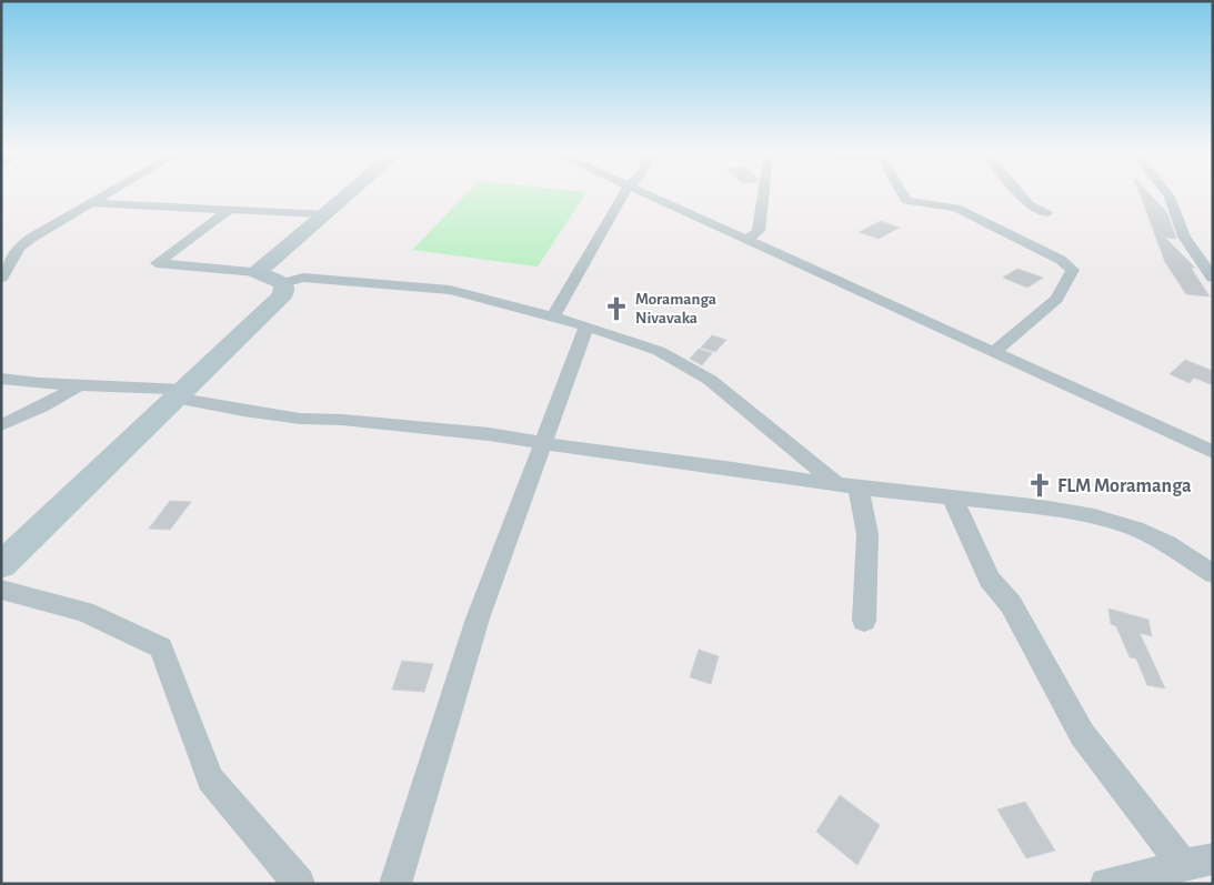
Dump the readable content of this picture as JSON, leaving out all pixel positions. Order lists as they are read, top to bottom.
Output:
{
  "places": {
    "church": ["Moramanga Nivavaka", "FLM Moramanga"]
  }
}
